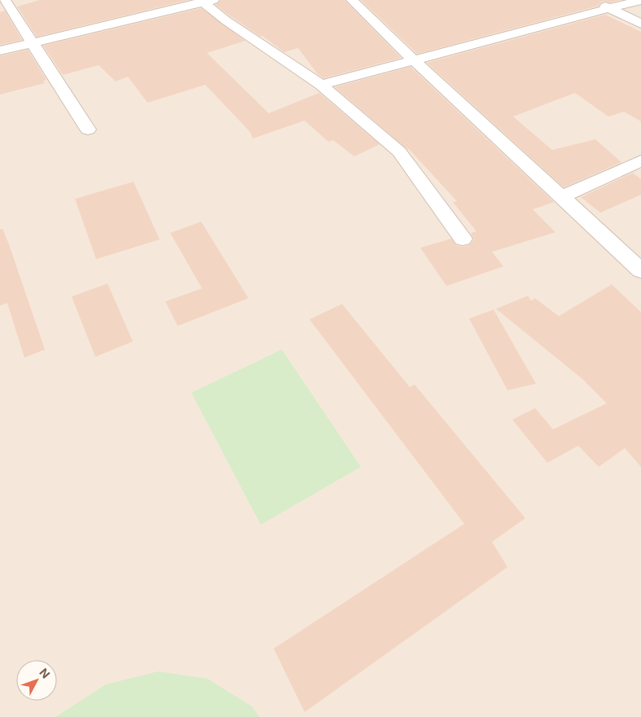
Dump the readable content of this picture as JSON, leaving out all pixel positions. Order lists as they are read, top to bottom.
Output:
{
  "north": "top right"
}
